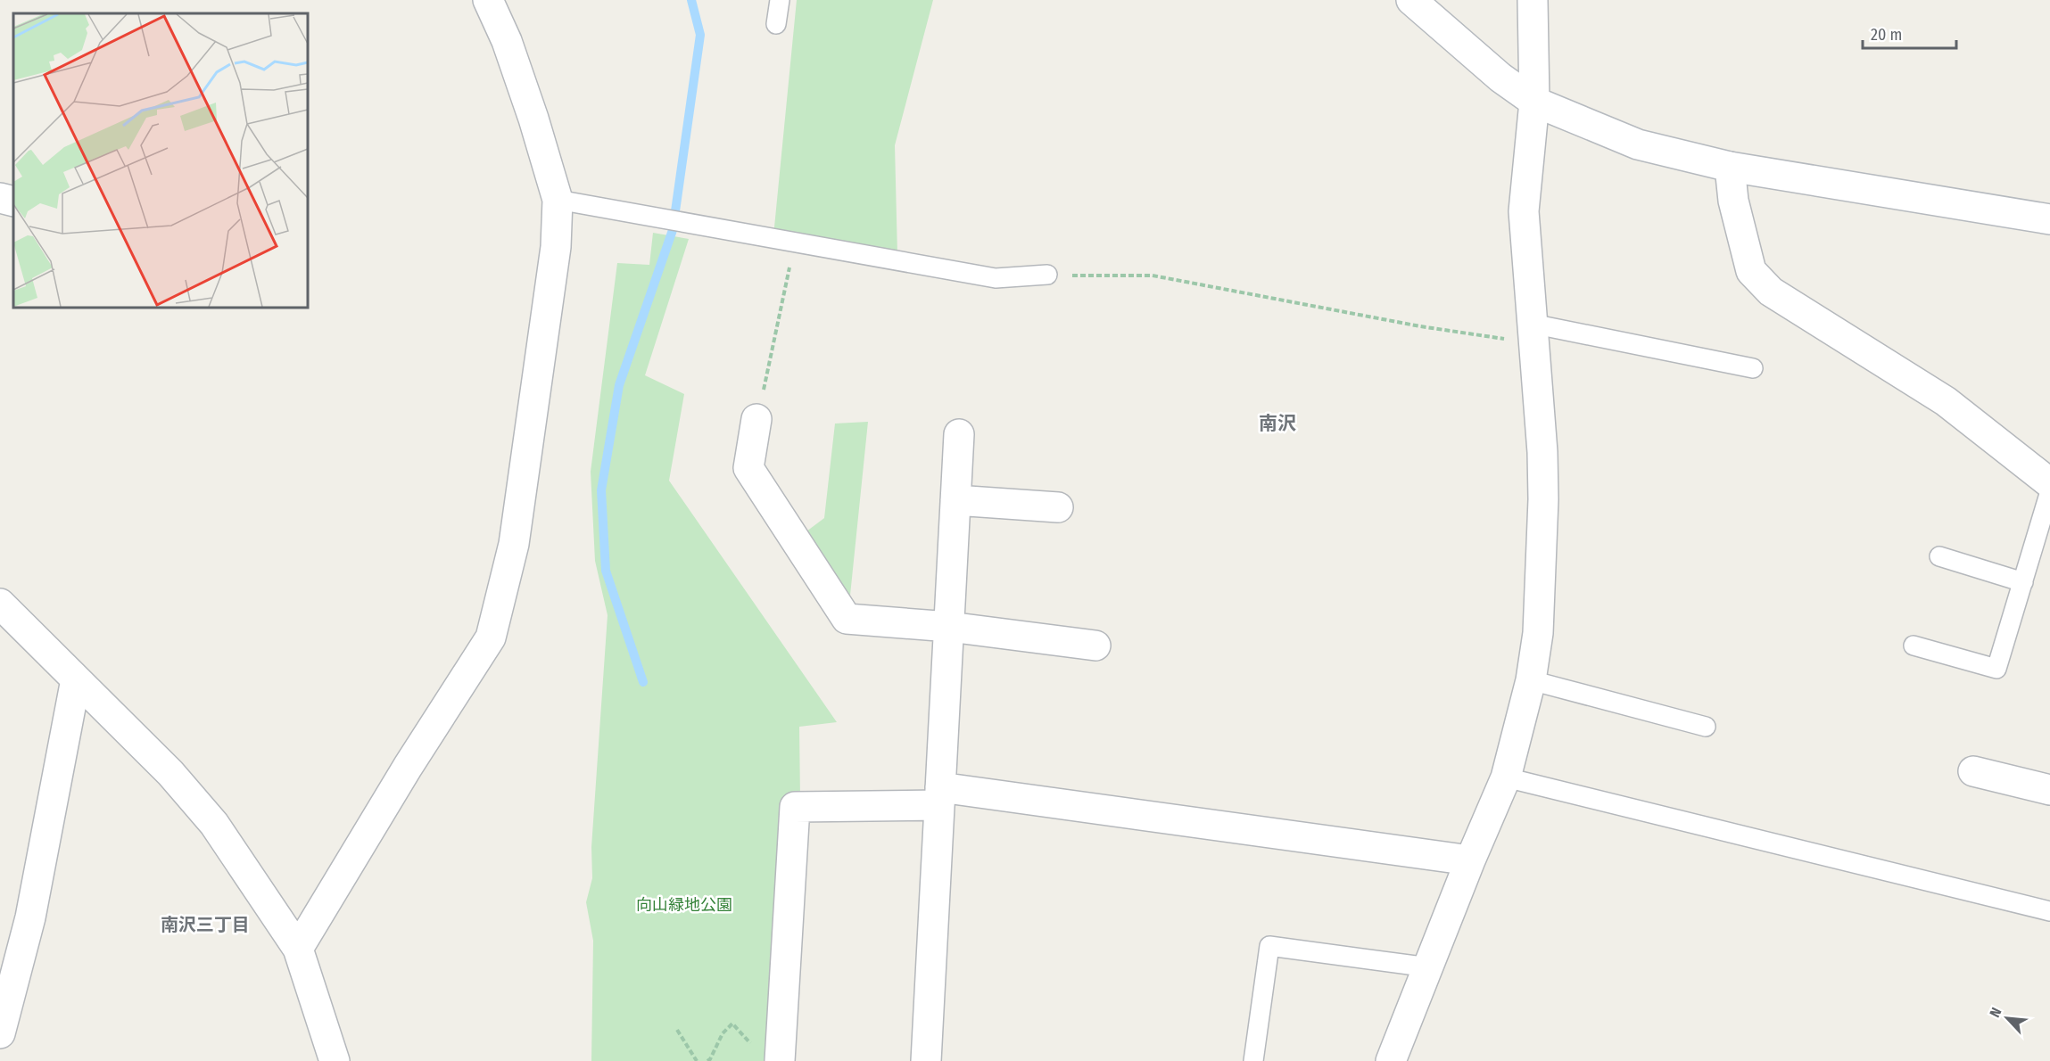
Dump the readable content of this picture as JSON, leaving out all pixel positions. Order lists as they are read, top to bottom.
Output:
{
  "districts": ["南沢", "南沢三丁目"],
  "parks": ["向山緑地公園"],
  "scale_bar": "20 m",
  "north": "top left"
}
